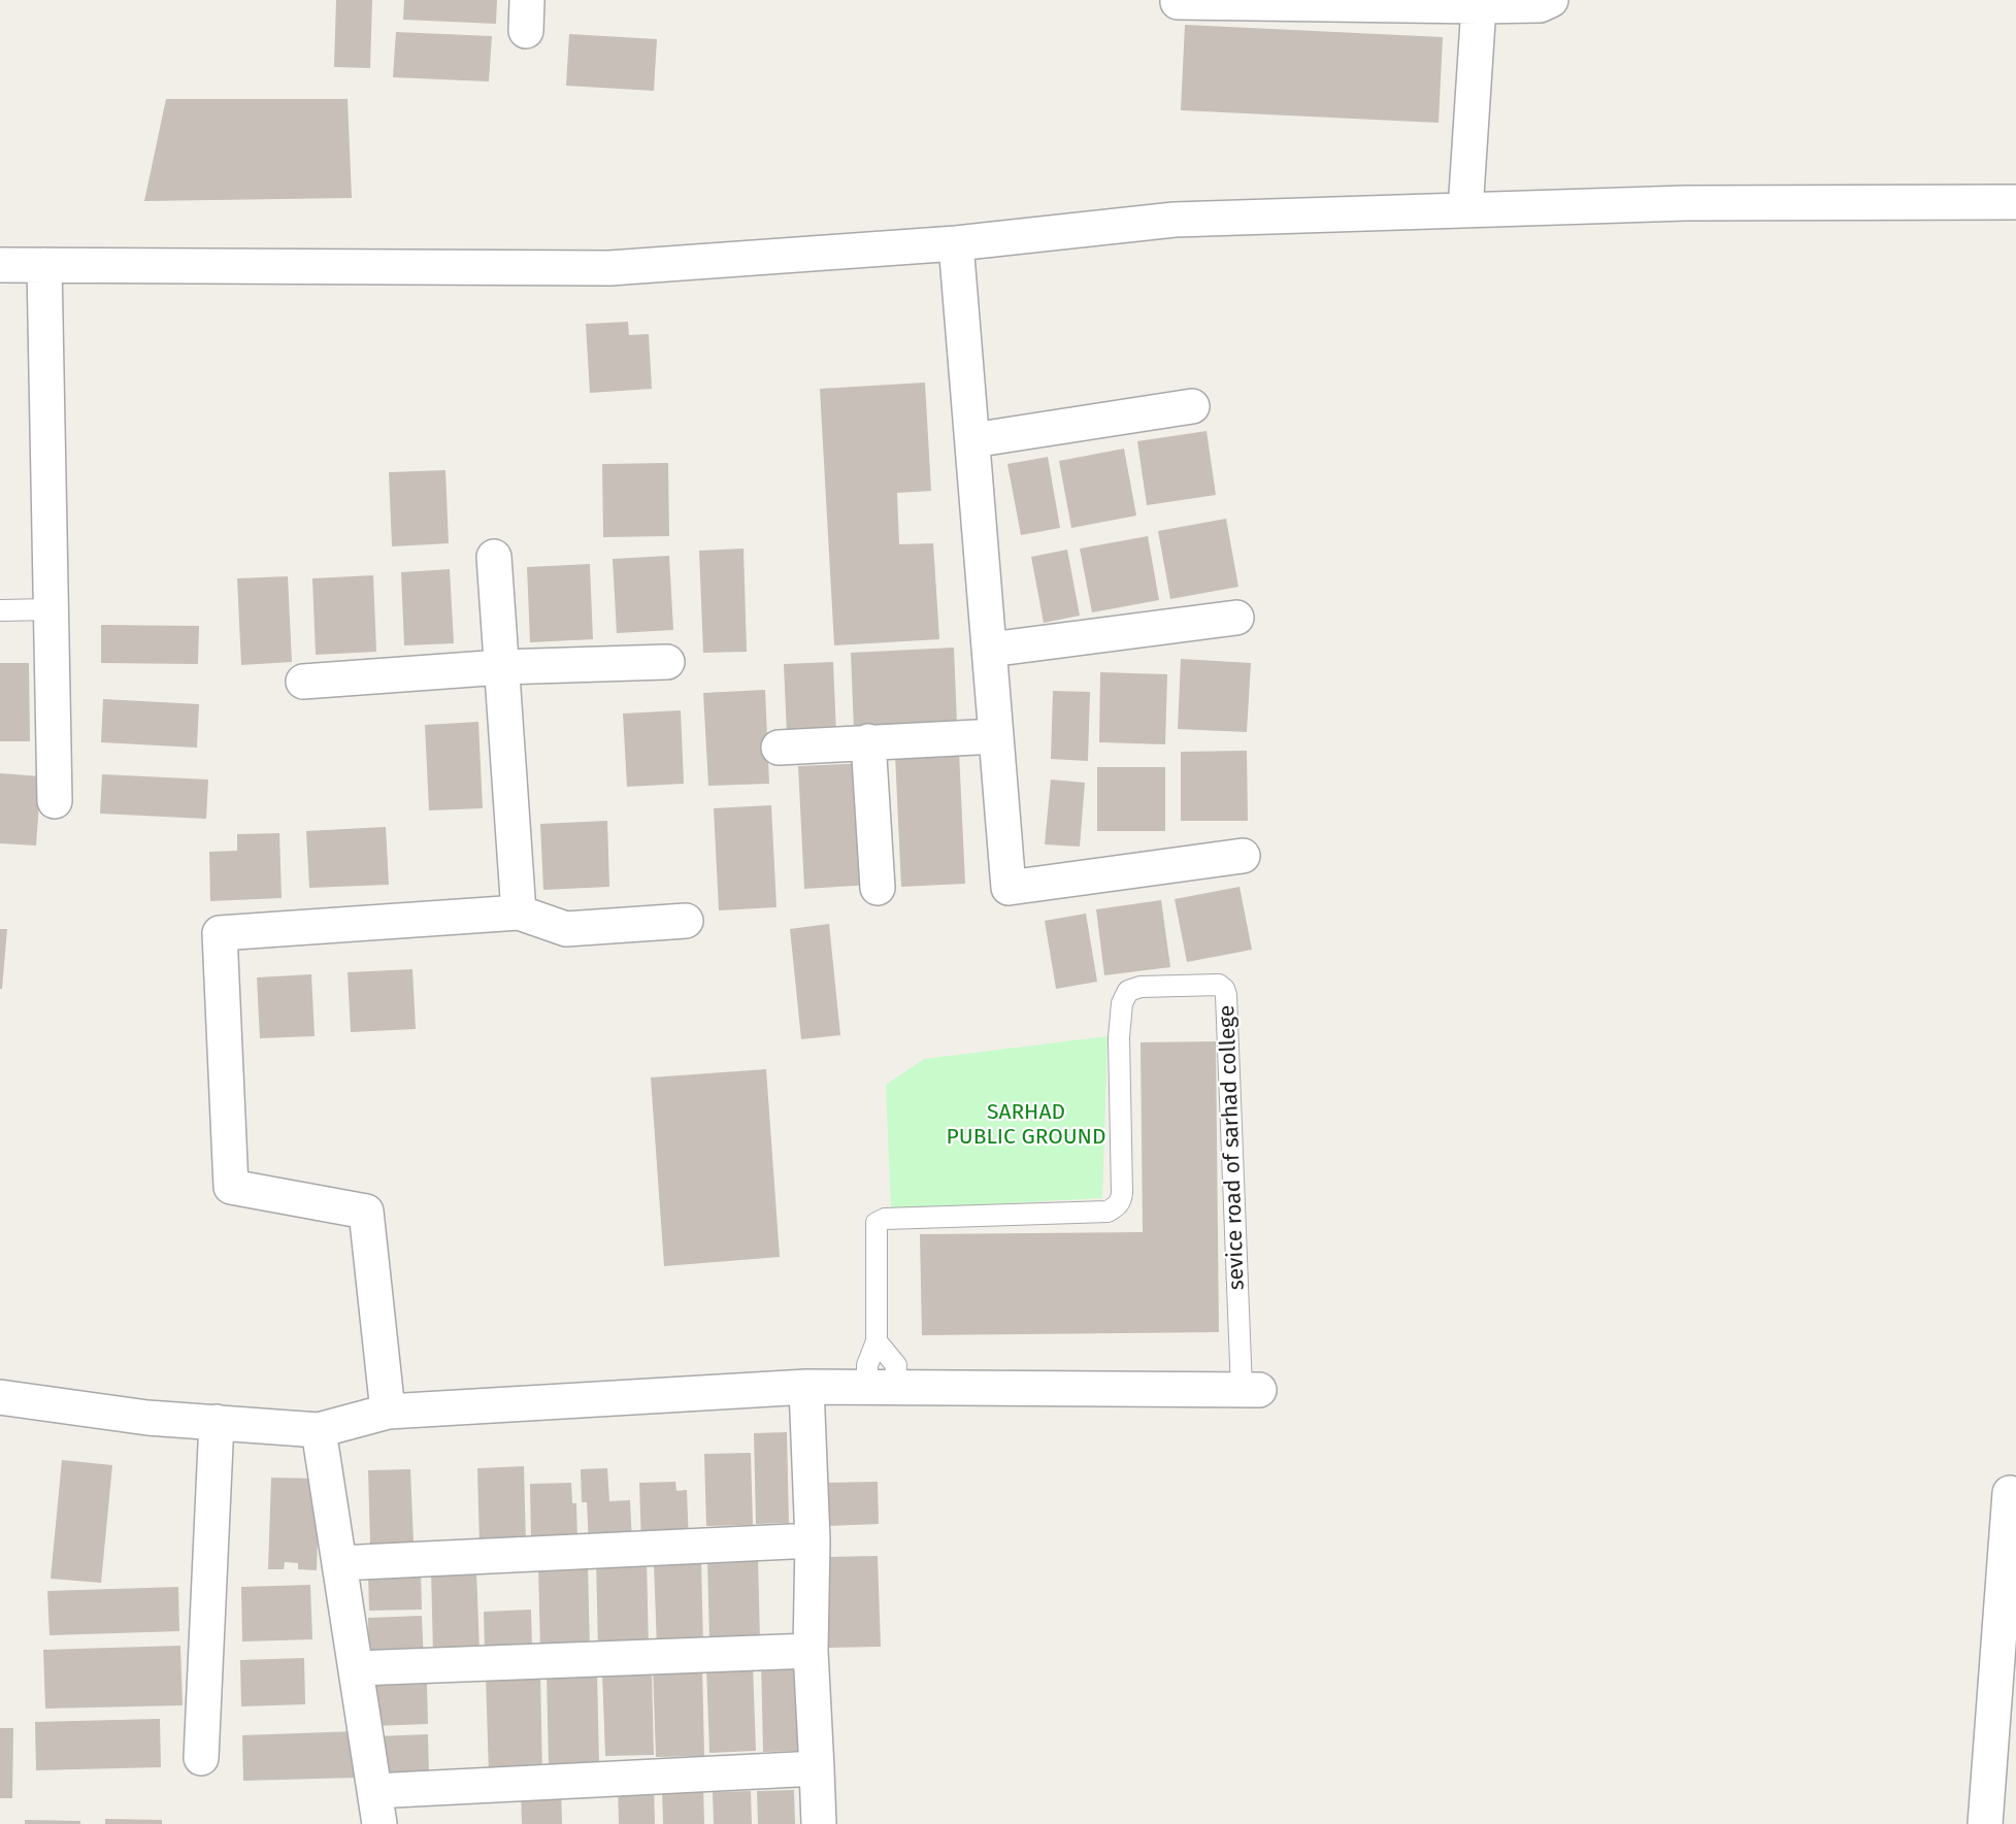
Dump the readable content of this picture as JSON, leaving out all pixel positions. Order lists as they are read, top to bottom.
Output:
{
  "streets": {
    "lane": ["sevice road of sarhad college"]
  },
  "parks": ["SARHAD PUBLIC GROUND"]
}
